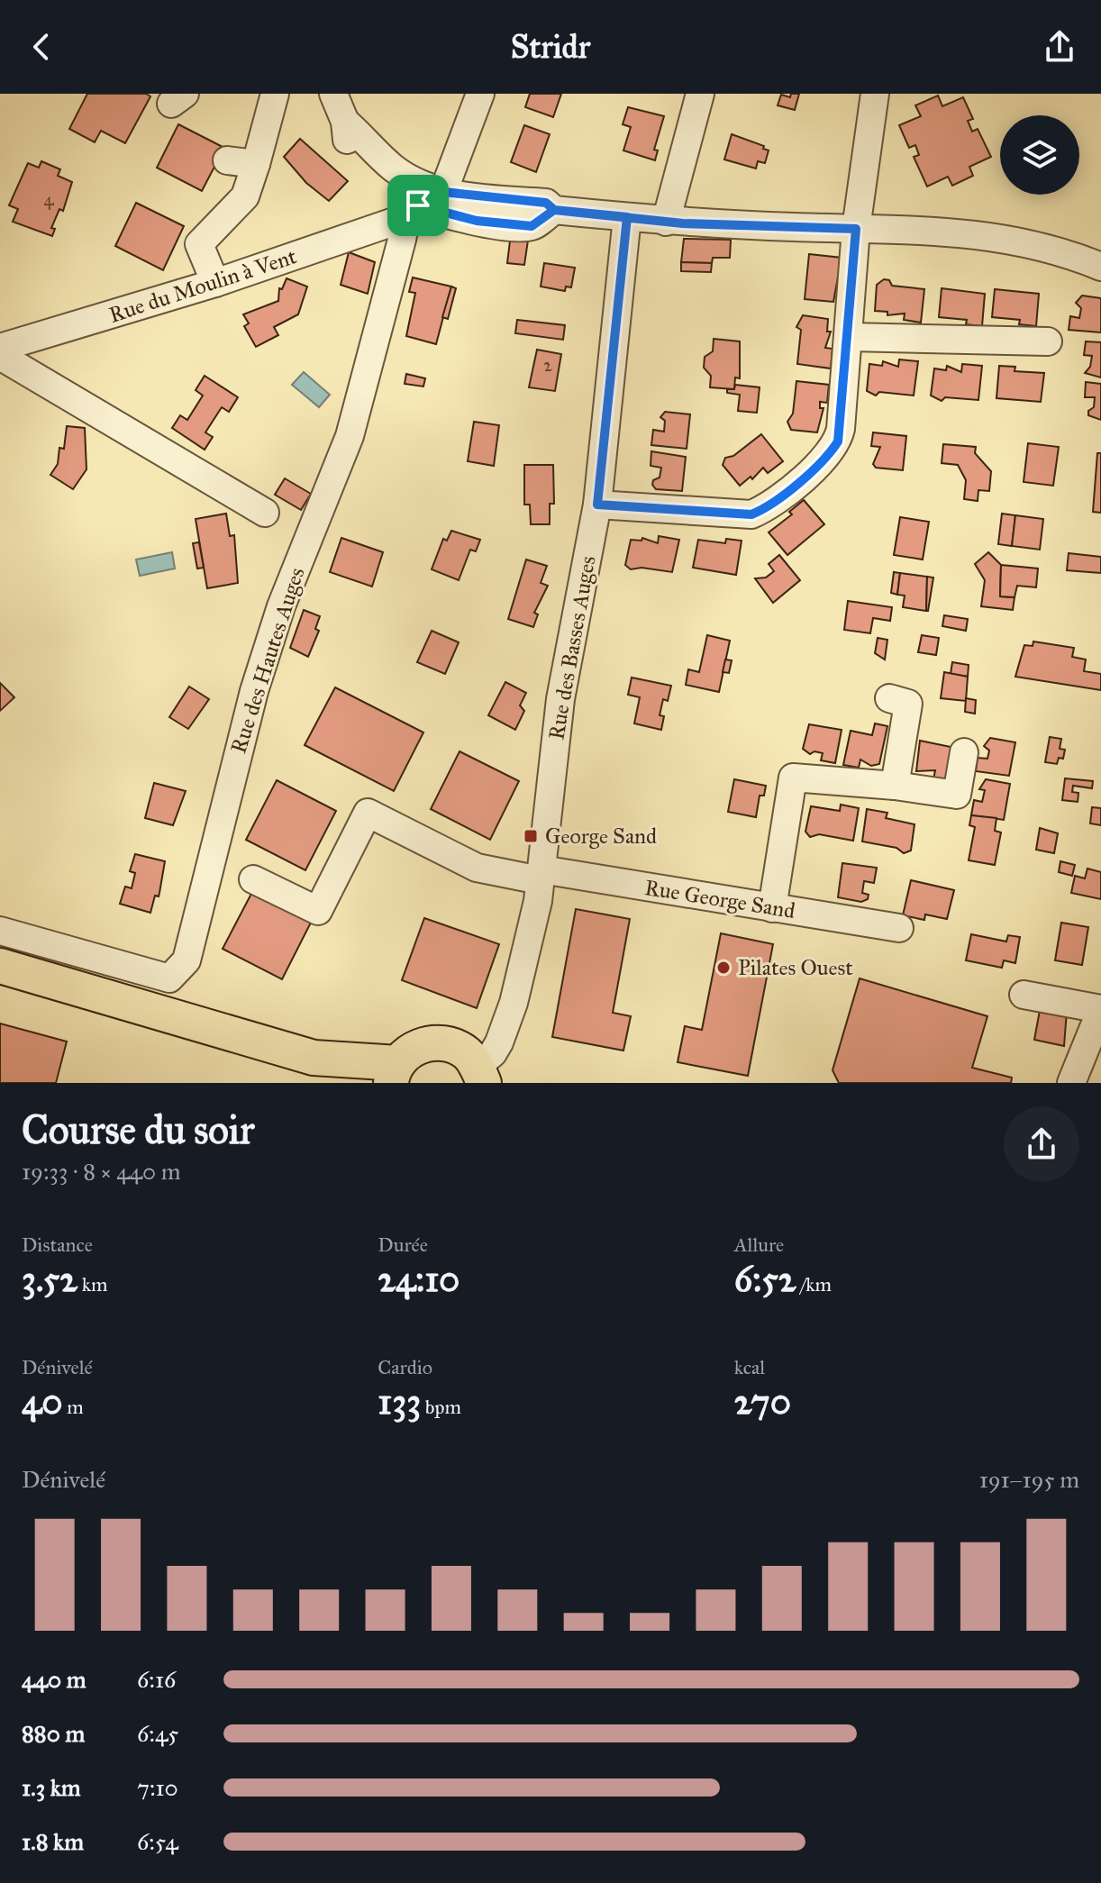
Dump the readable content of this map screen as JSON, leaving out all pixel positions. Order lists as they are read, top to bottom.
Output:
{
  "streets": {
    "street": [
      "Rue du Moulin à Vent",
      "Rue des Basses Auges",
      "Rue des Hautes Auges",
      "Rue George Sand"
    ]
  },
  "crossings": [
    ["Rue du Moulin à Vent", "Rue des Hautes Auges"],
    ["Rue des Basses Auges", "Rue George Sand"]
  ],
  "places": {
    "transit": ["George Sand"],
    "other": ["Pilates Ouest"]
  },
  "house_numbers": ["4", "2"],
  "page": {
    "header": "Stridr",
    "heading": ["Course du soir", "19:33 · 8 × 440 m"],
    "stats": [
      ["Distance", "3.52 km"],
      ["Durée", "24:10"],
      ["Allure", "6:52 /km"],
      ["Dénivelé", "40 m"],
      ["Cardio", "133 bpm"],
      ["kcal", "270"]
    ],
    "chart": ["Dénivelé", "191–195 m"],
    "list": [
      {
        "name": "440 m",
        "note": "6:16"
      },
      {
        "name": "880 m",
        "note": "6:45"
      },
      {
        "name": "1.3 km",
        "note": "7:10"
      },
      {
        "name": "1.8 km",
        "note": "6:54"
      }
    ]
  }
}
